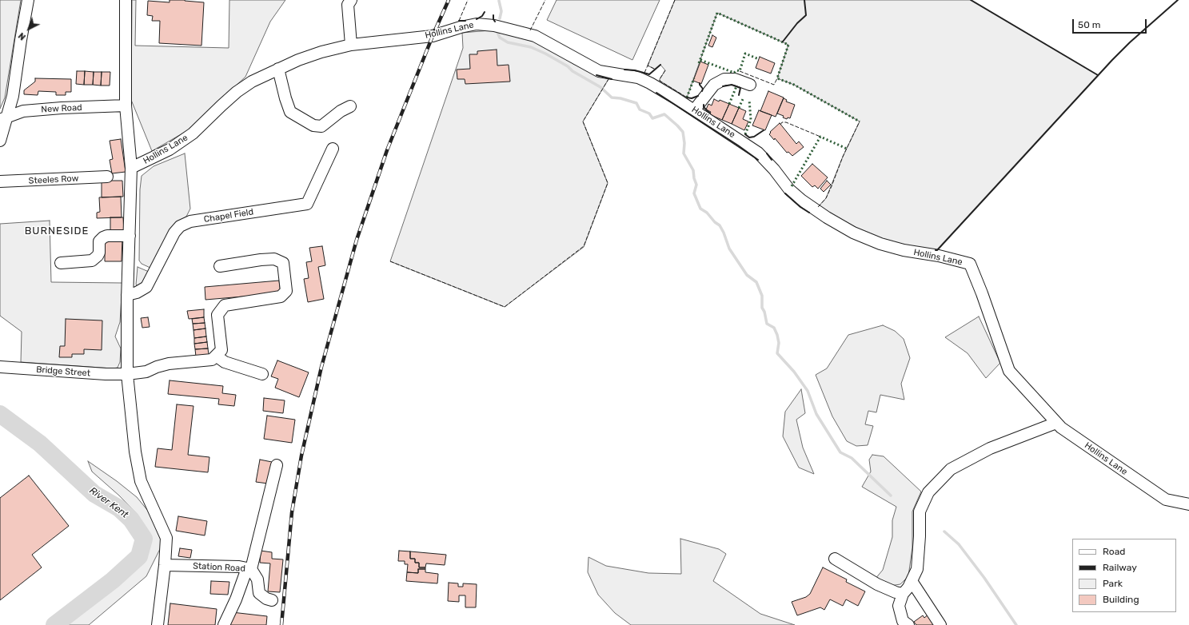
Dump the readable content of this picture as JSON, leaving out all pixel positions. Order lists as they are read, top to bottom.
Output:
{
  "streets": {
    "street": [
      "Hollins Lane",
      "New Road",
      "Steeles Row",
      "Chapel Field",
      "Bridge Street",
      "Station Road"
    ]
  },
  "districts": ["BURNESIDE"],
  "water": ["River Kent"],
  "legend": [
    "Road",
    "Railway",
    "Park",
    "Building"
  ],
  "scale_bar": "50 m",
  "north": "bottom left"
}
